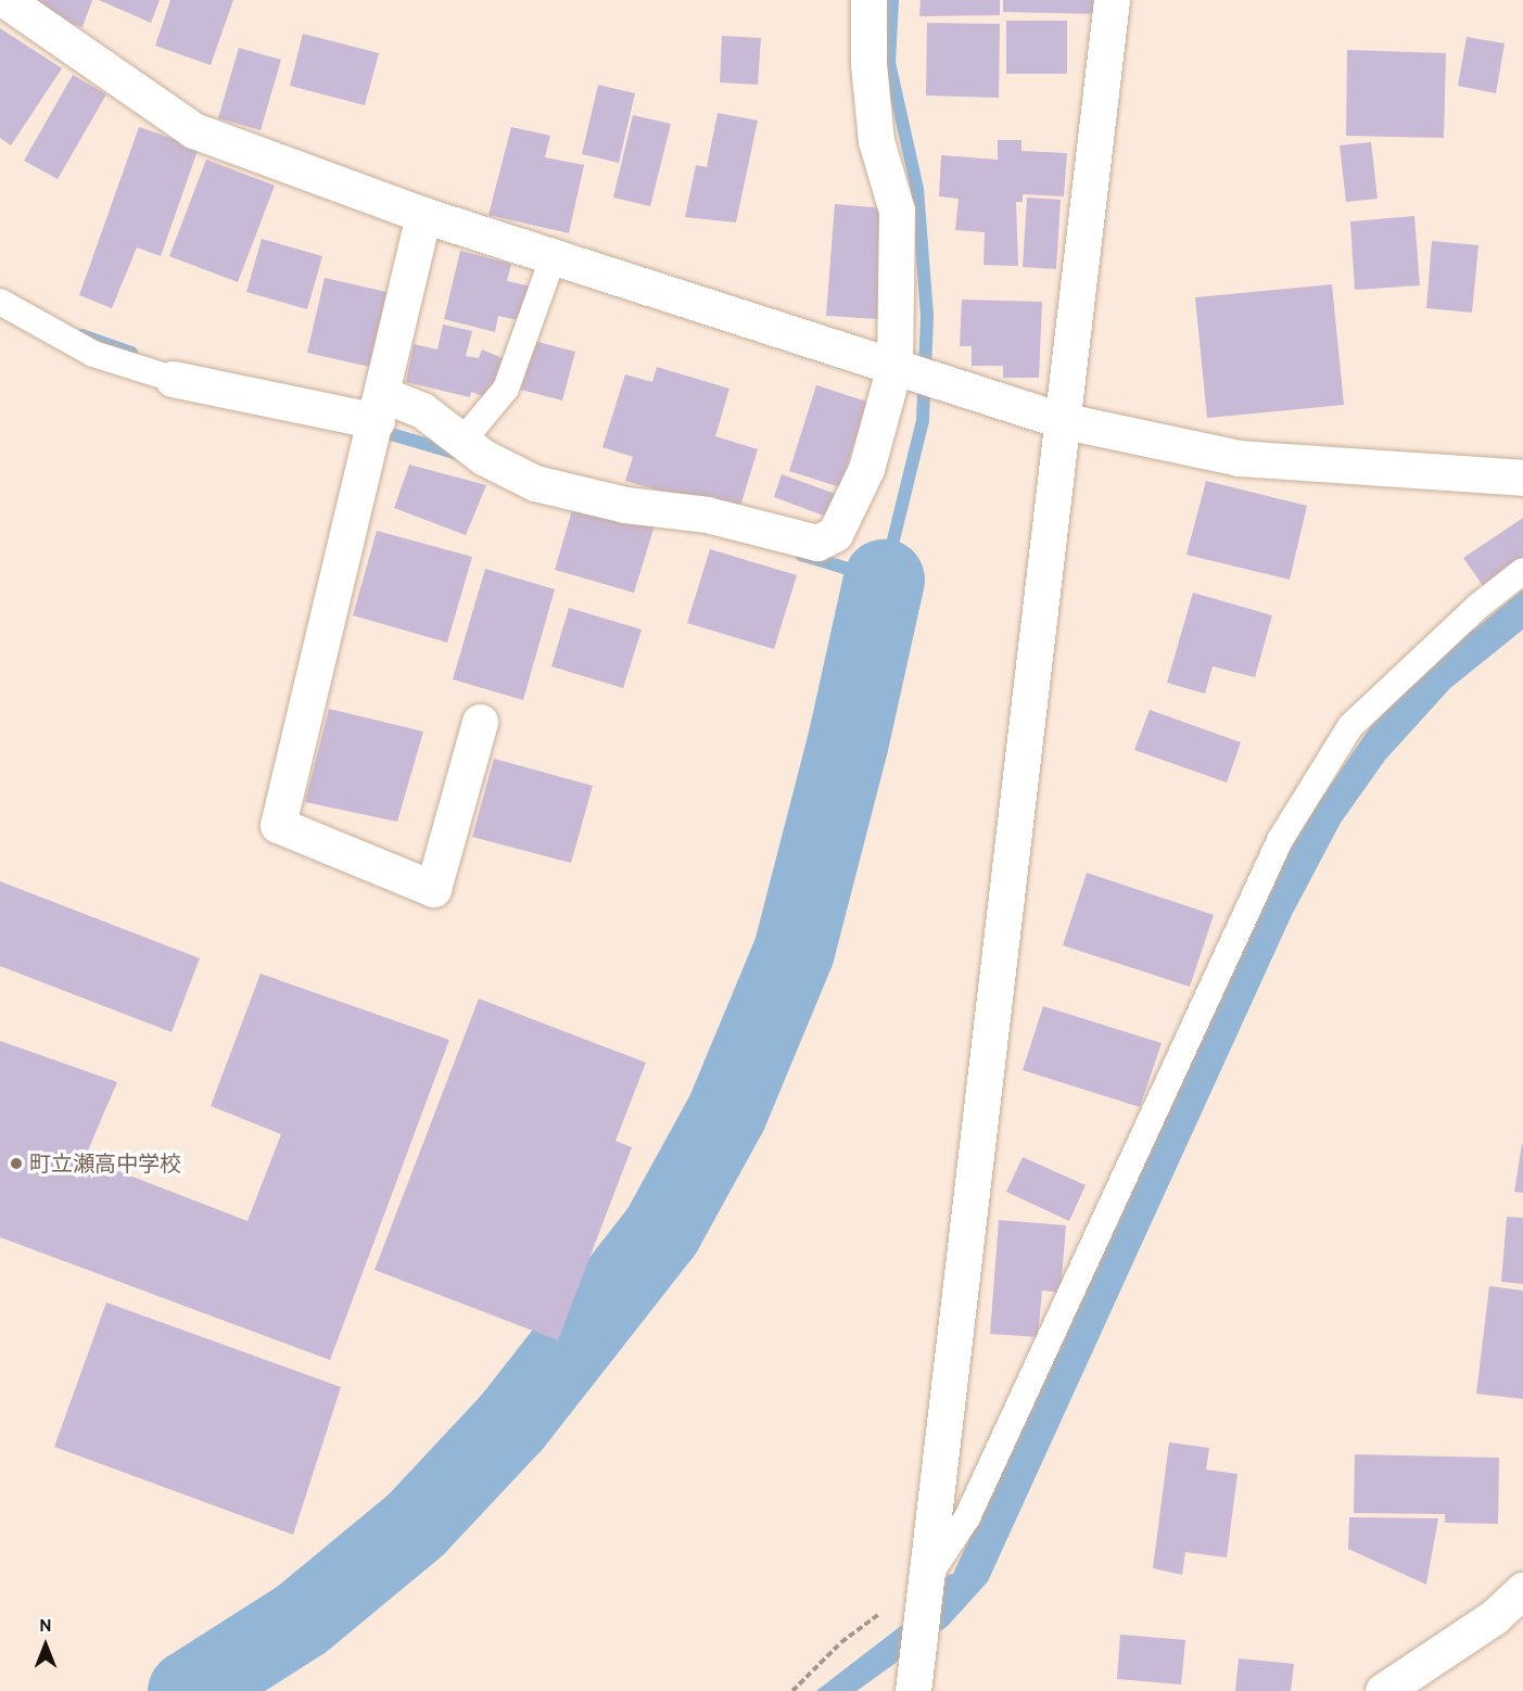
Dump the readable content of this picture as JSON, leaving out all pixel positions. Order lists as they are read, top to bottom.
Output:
{
  "places": ["町立瀬高中学校"],
  "north": "top"
}
